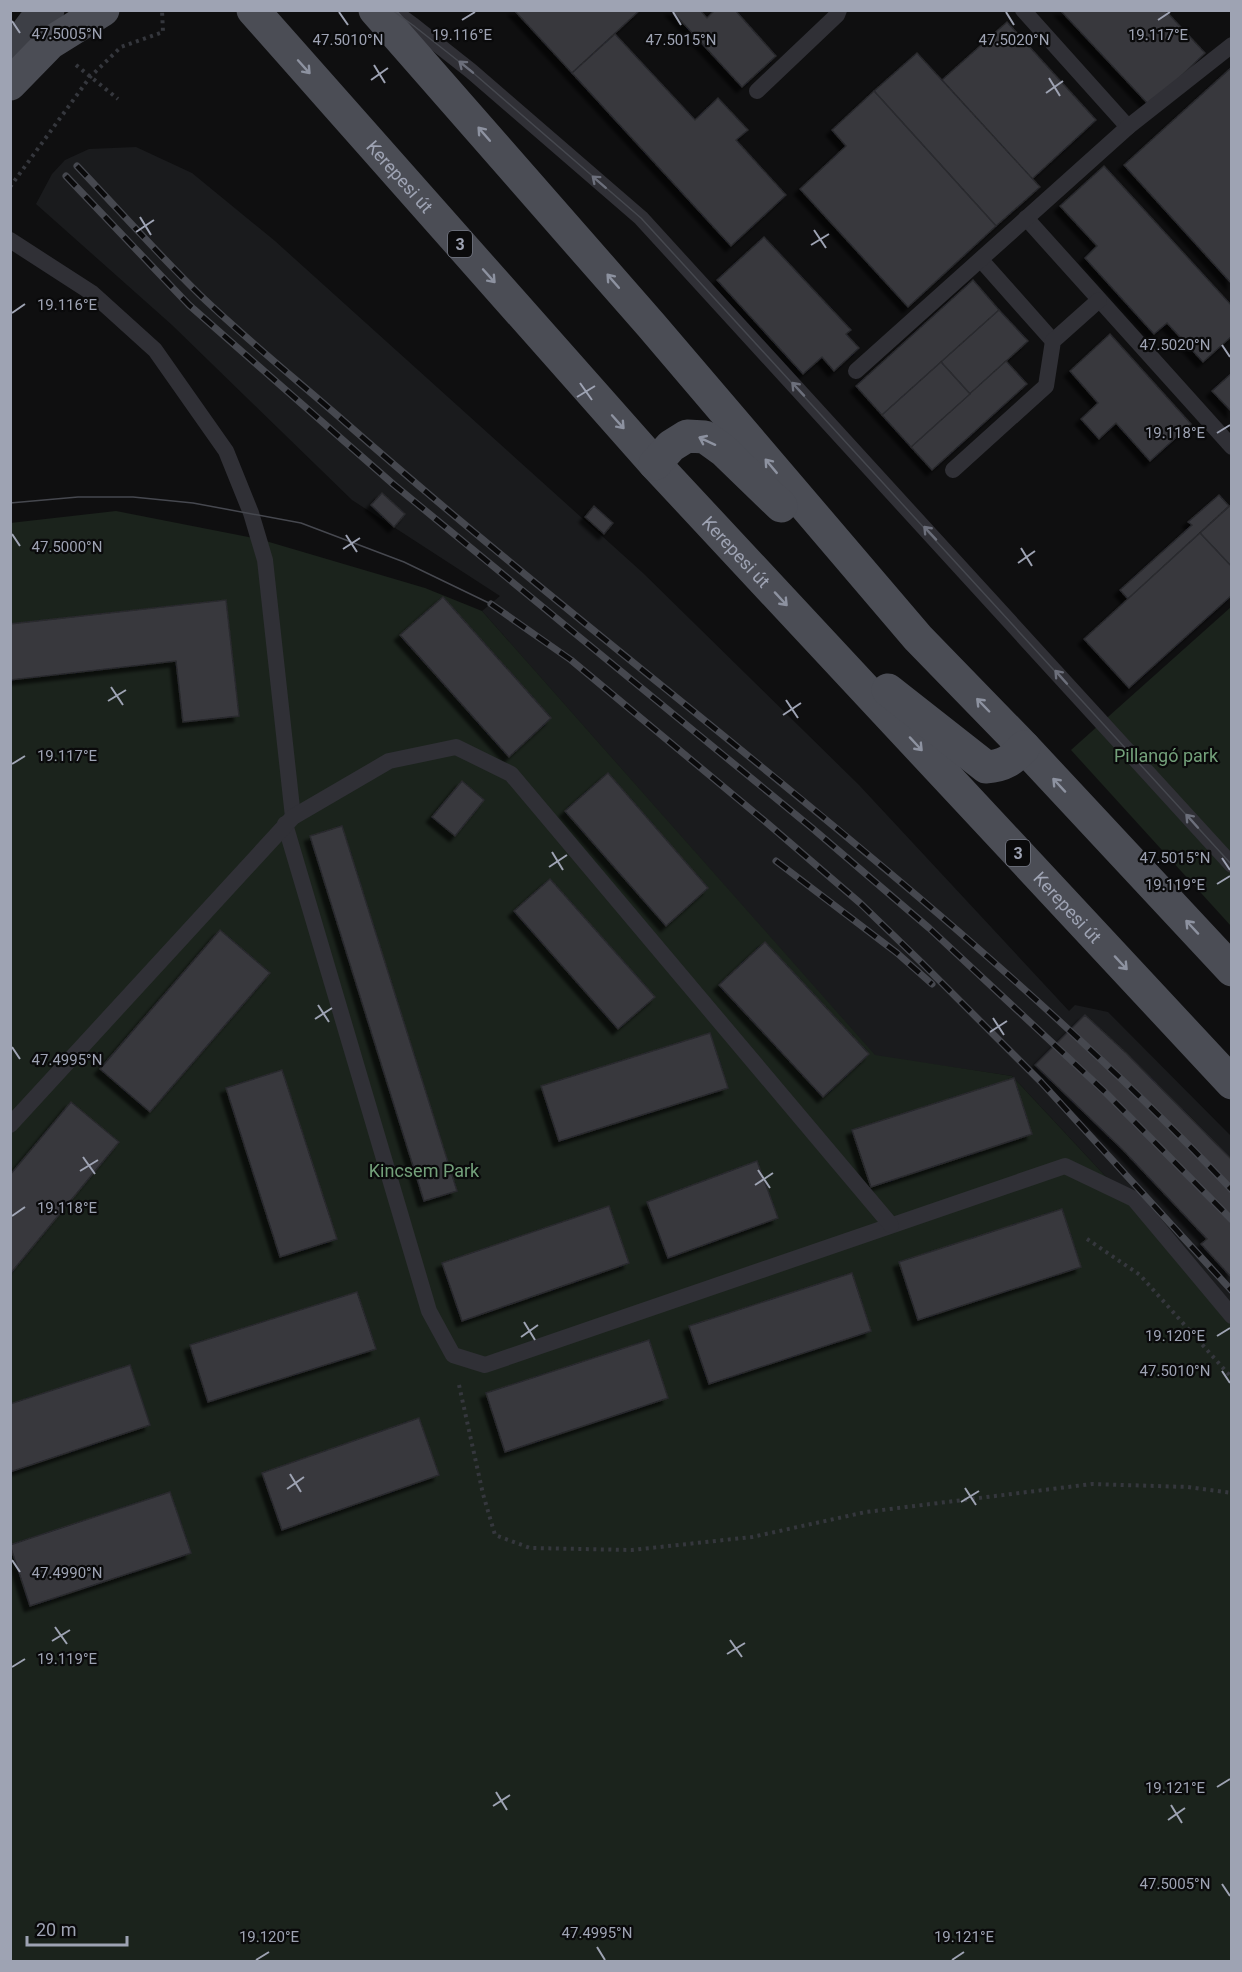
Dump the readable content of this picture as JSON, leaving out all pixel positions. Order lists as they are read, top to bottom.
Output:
{
  "streets": {
    "main road": ["Kerepesi út", "3"]
  },
  "parks": ["Pillangó park", "Kincsem Park"],
  "scale_bar": "20 m",
  "coordinates": [
    "47.5005°N",
    "19.116°E",
    "19.117°E",
    "47.5015°N",
    "47.5020°N",
    "47.5010°N",
    "19.118°E",
    "47.5000°N",
    "19.119°E",
    "47.4995°N",
    "19.120°E",
    "47.4990°N",
    "19.121°E"
  ]
}
